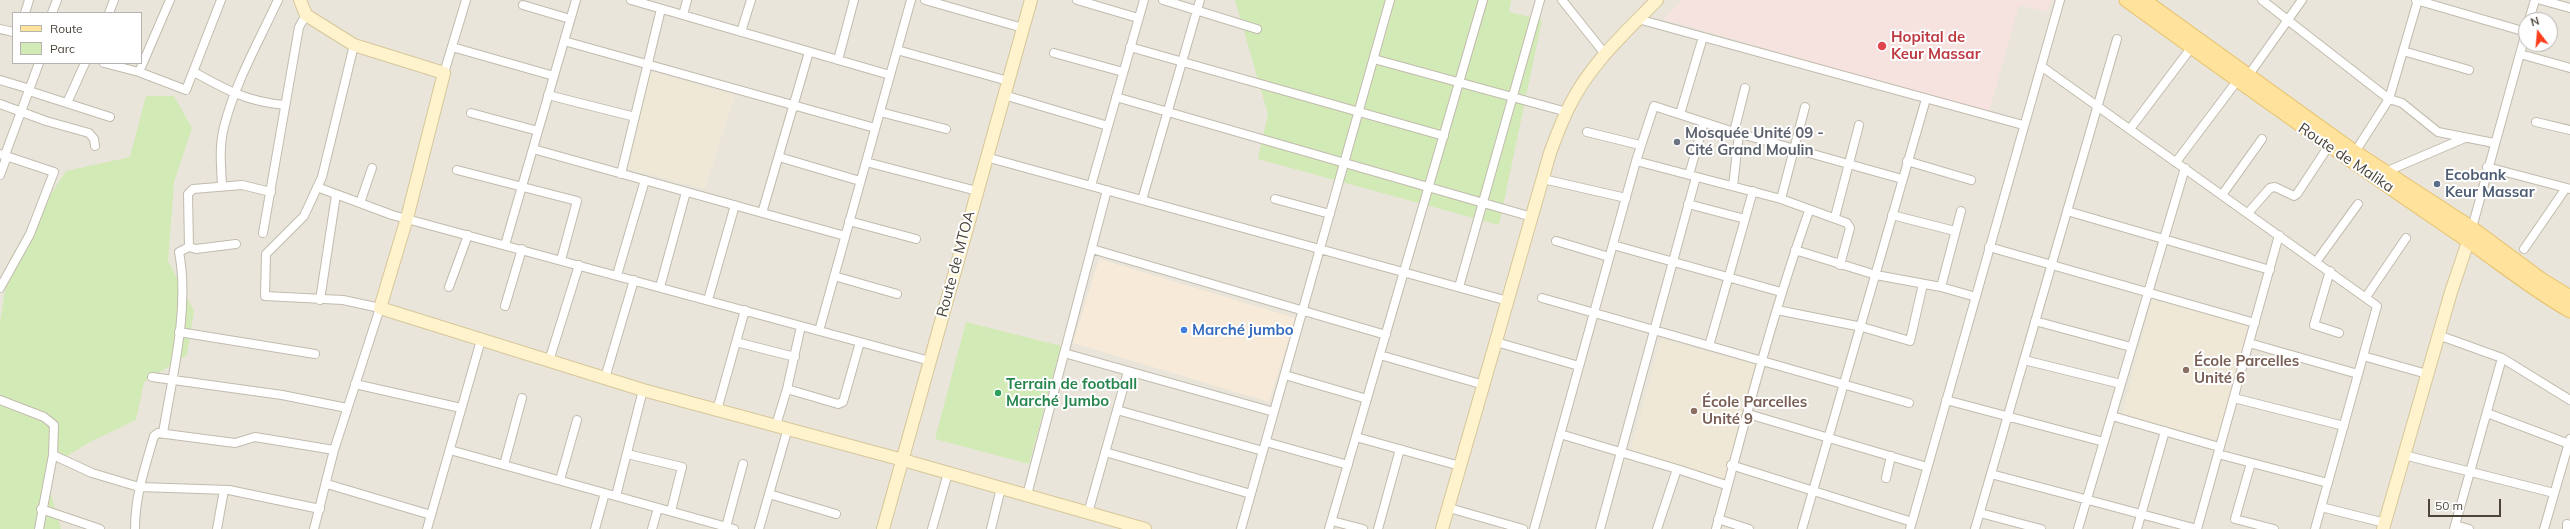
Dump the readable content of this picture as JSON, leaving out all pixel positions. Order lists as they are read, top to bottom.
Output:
{
  "streets": {
    "main road": ["Route de Malika"],
    "street": ["Route de MTOA"]
  },
  "places": [
    "Hopital de Keur Massar",
    "Mosquée Unité 09 - Cité Grand Moulin",
    "Ecobank Keur Massar",
    "Marché jumbo",
    "École Parcelles Unité 6",
    "Terrain de football Marché Jumbo",
    "École Parcelles Unité 9"
  ],
  "legend": ["Route", "Parc"],
  "scale_bar": "50 m",
  "north": "top"
}
